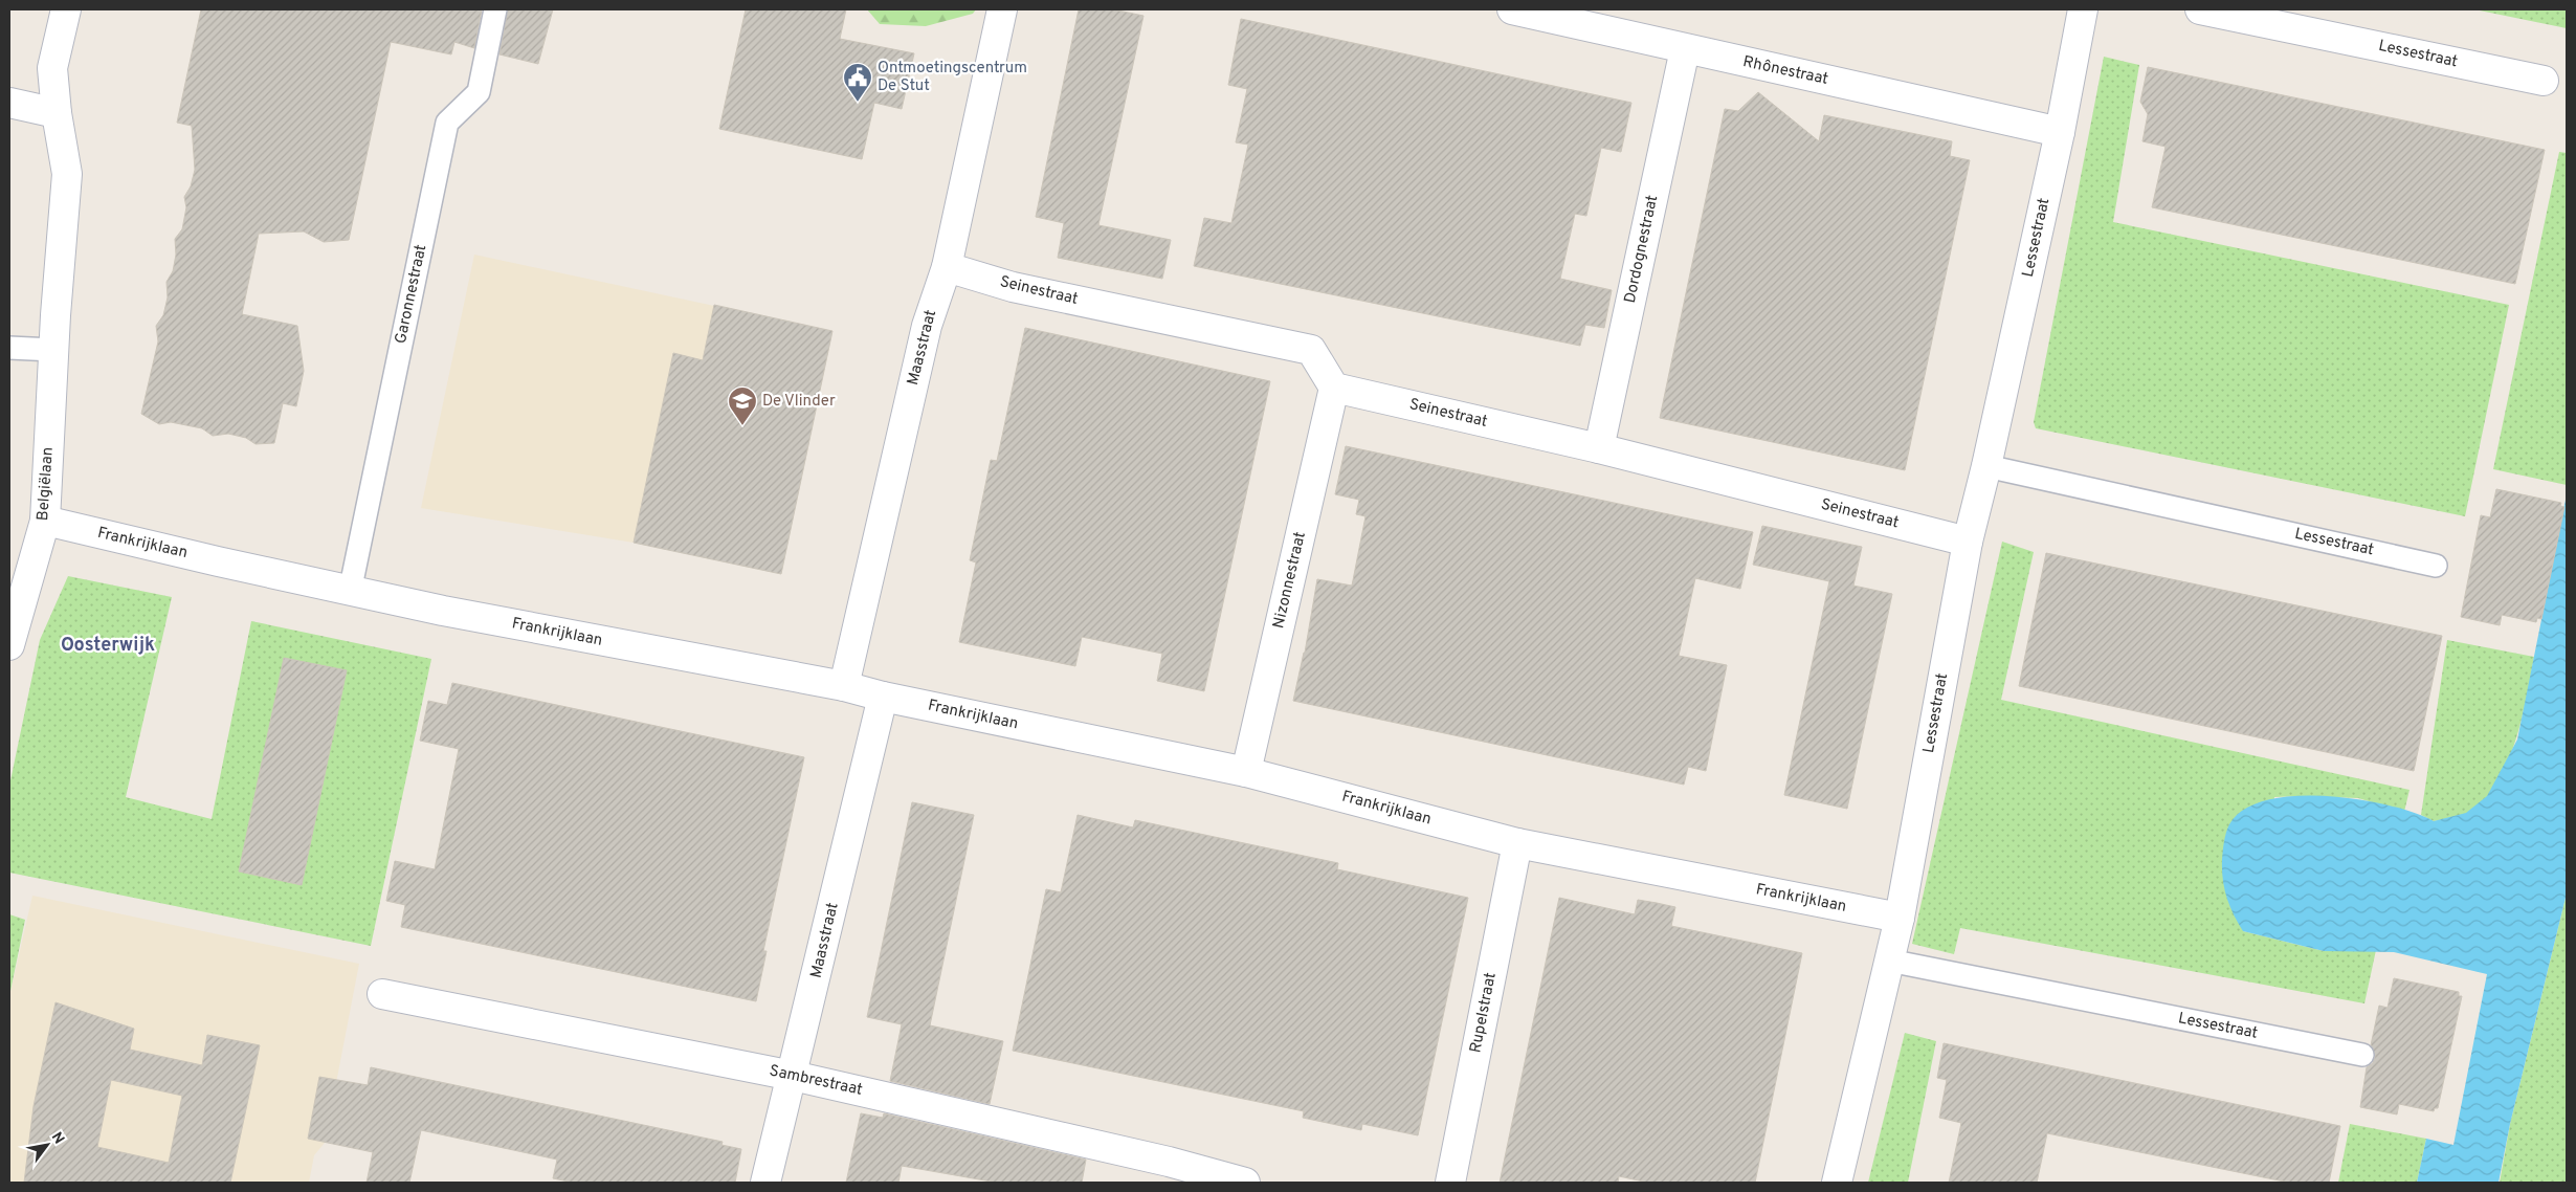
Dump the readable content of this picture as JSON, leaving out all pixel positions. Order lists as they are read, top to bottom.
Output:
{
  "streets": {
    "street": [
      "Lessestraat",
      "Rhônestraat",
      "Dordognestraat",
      "Seinestraat",
      "Maasstraat",
      "Belgiëlaan",
      "Frankrijklaan",
      "Nizonnestraat",
      "Rupelstraat",
      "Sambrestraat"
    ],
    "lane": ["Garonnestraat"]
  },
  "crossings": [
    ["Lessestraat", "Rhônestraat"],
    ["Lessestraat", "Seinestraat"],
    ["Lessestraat", "Frankrijklaan"],
    ["Rhônestraat", "Dordognestraat"],
    ["Dordognestraat", "Seinestraat"],
    ["Seinestraat", "Maasstraat"],
    ["Seinestraat", "Nizonnestraat"],
    ["Garonnestraat", "Frankrijklaan"],
    ["Maasstraat", "Frankrijklaan"],
    ["Maasstraat", "Sambrestraat"],
    ["Belgiëlaan", "Frankrijklaan"],
    ["Frankrijklaan", "Nizonnestraat"],
    ["Frankrijklaan", "Rupelstraat"]
  ],
  "districts": ["Oosterwijk"],
  "places": {
    "public building": ["Ontmoetingscentrum De Stut"],
    "school or university": ["De Vlinder"]
  },
  "north": "top right"
}
